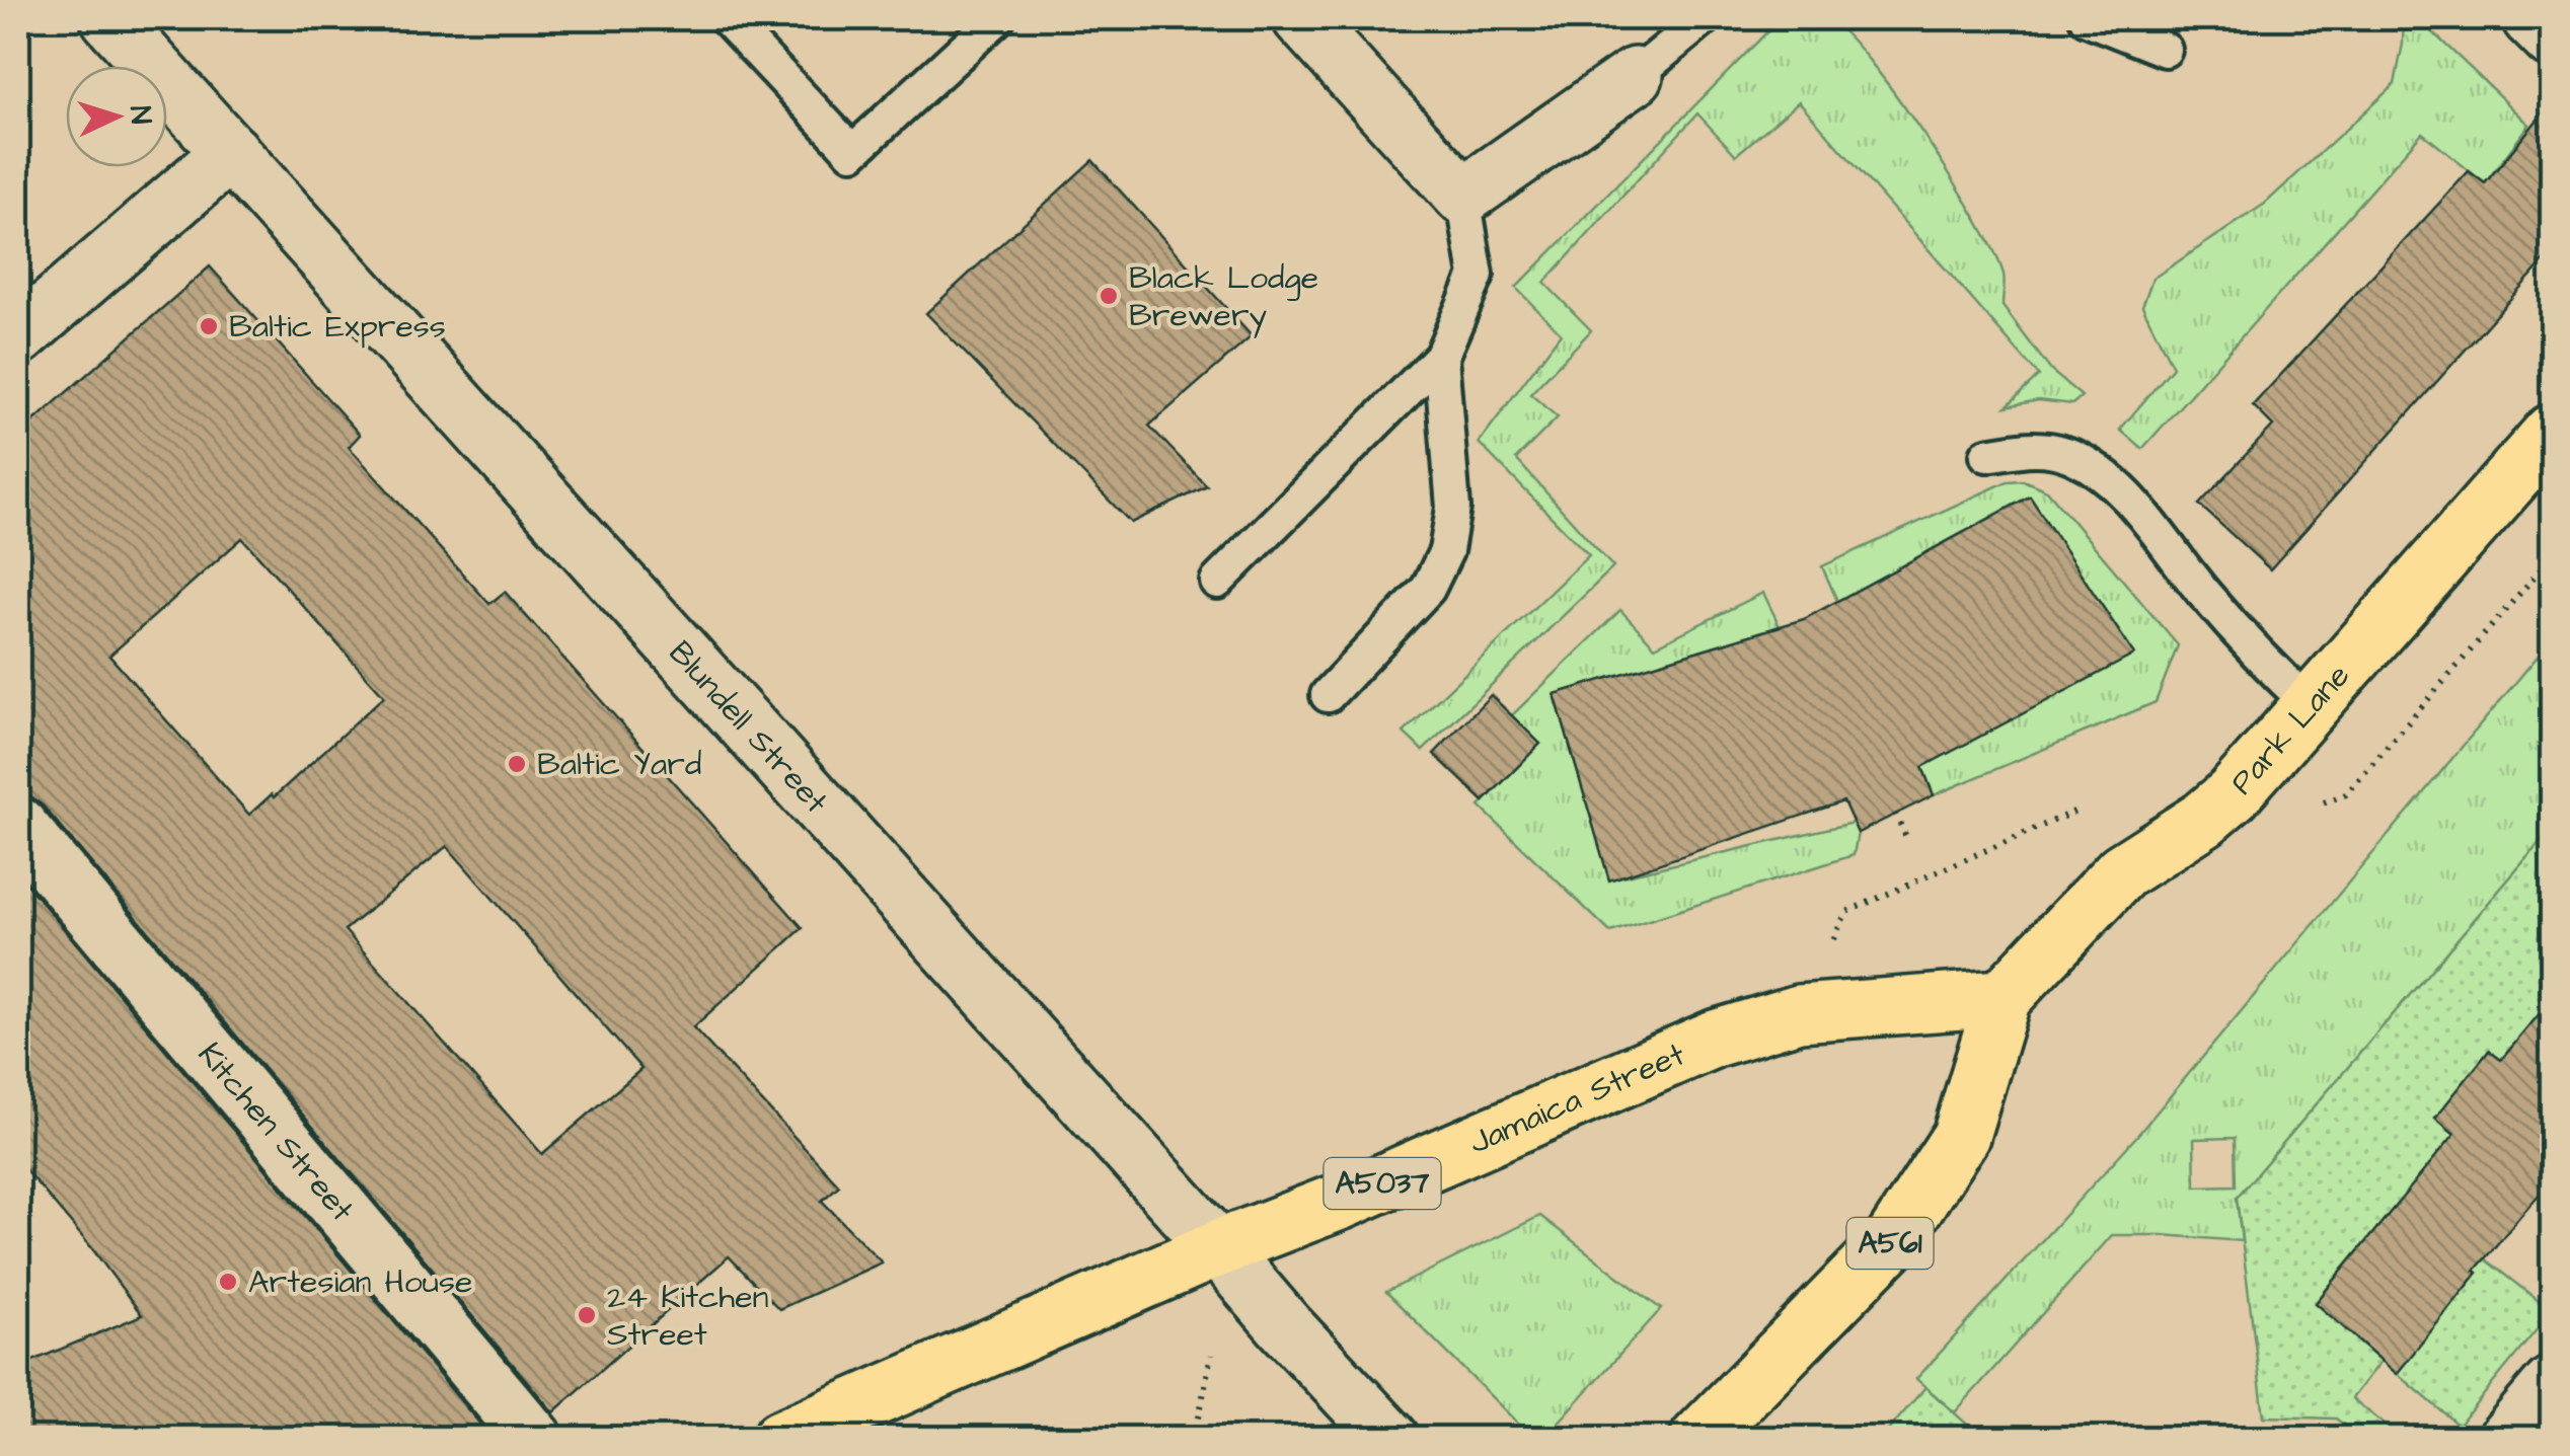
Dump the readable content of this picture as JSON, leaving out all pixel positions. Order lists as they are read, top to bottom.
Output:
{
  "streets": {
    "main road": [
      "Park Lane",
      "Jamaica Street",
      "A5037",
      "A561"
    ],
    "street": ["Blundell Street", "Kitchen Street"]
  },
  "crossings": [
    ["Blundell Street", "Jamaica Street"],
    ["Park Lane", "Jamaica Street"],
    ["Park Lane", "A561"],
    ["Jamaica Street", "A561"]
  ],
  "places": [
    "Black Lodge Brewery",
    "Baltic Express",
    "Baltic Yard",
    "Artesian House",
    "24 Kitchen Street"
  ],
  "north": "right"
}
